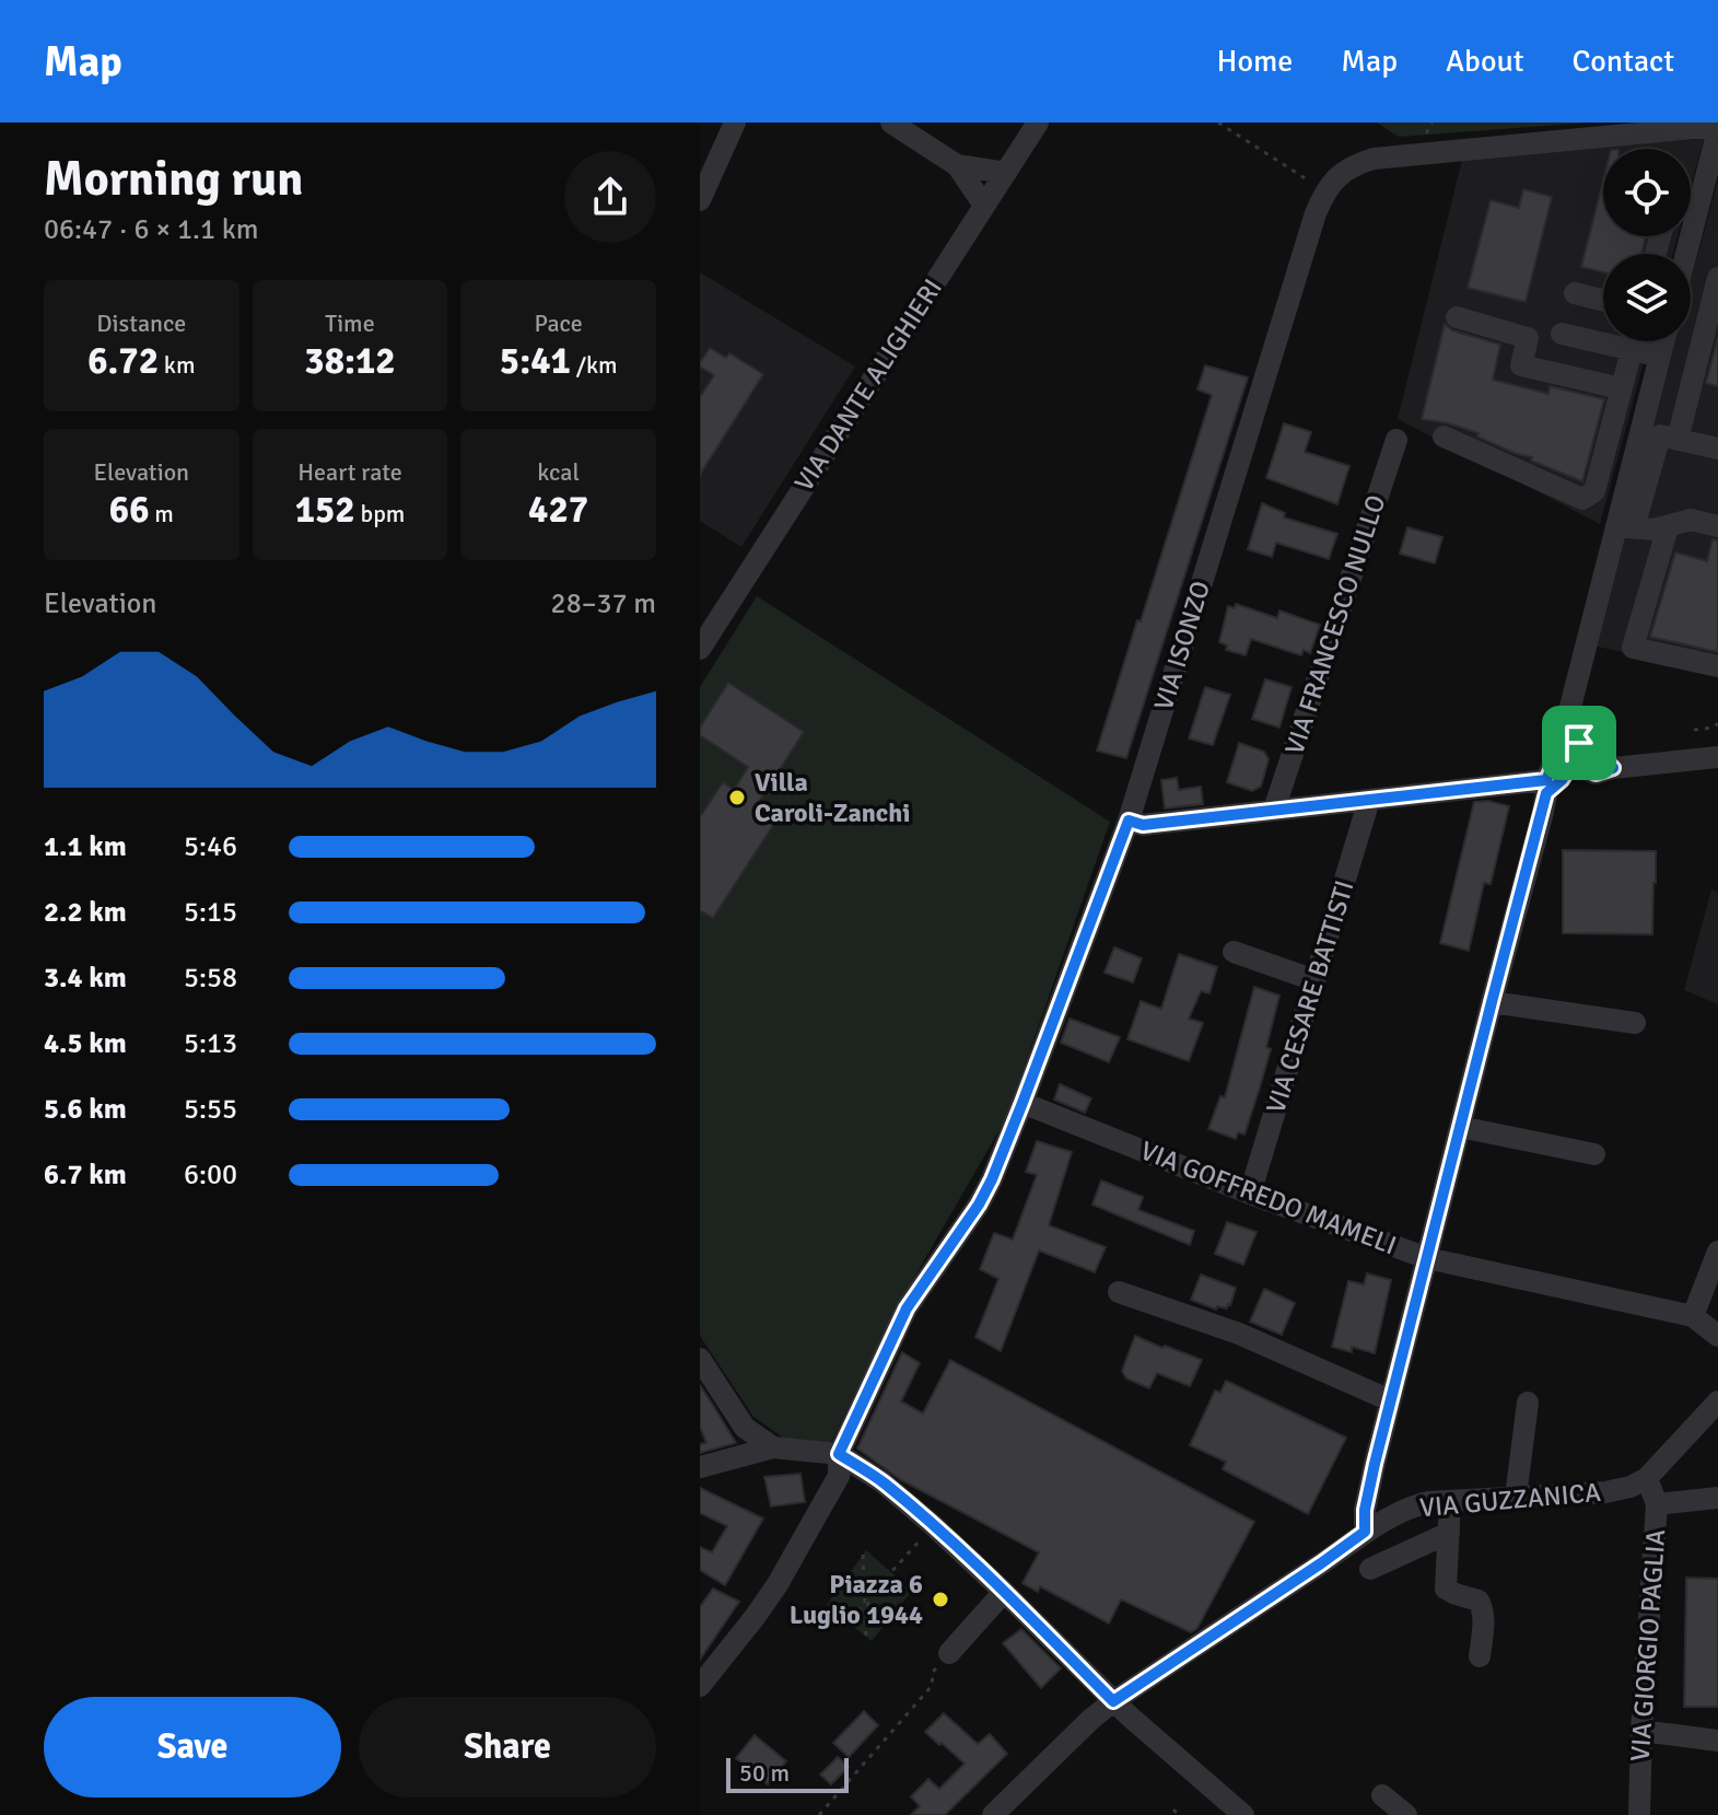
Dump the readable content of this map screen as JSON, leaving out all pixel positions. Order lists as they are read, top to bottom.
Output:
{
  "streets": {
    "street": [
      "VIA DANTE ALIGHIERI",
      "VIA FRANCESCO NULLO",
      "VIA ISONZO",
      "VIA CESARE BATTISTI",
      "VIA GOFFREDO MAMELI",
      "VIA GUZZANICA",
      "VIA GIORGIO PAGLIA"
    ]
  },
  "crossings": [
    ["VIA ISONZO", "VIA GOFFREDO MAMELI"],
    ["VIA CESARE BATTISTI", "VIA GOFFREDO MAMELI"],
    ["VIA GUZZANICA", "VIA GIORGIO PAGLIA"]
  ],
  "places": ["Villa Caroli-Zanchi", "Piazza 6 Luglio 1944"],
  "scale_bar": "50 m",
  "page": {
    "header": "Map",
    "nav": [
      "Home",
      "Map",
      "About",
      "Contact"
    ],
    "heading": ["Morning run", "06:47 · 6 × 1.1 km"],
    "stats": [
      ["Distance", "6.72 km"],
      ["Time", "38:12"],
      ["Pace", "5:41 /km"],
      ["Elevation", "66 m"],
      ["Heart rate", "152 bpm"],
      ["kcal", "427"]
    ],
    "chart": ["Elevation", "28–37 m"],
    "list": [
      {
        "name": "1.1 km",
        "note": "5:46"
      },
      {
        "name": "2.2 km",
        "note": "5:15"
      },
      {
        "name": "3.4 km",
        "note": "5:58"
      },
      {
        "name": "4.5 km",
        "note": "5:13"
      },
      {
        "name": "5.6 km",
        "note": "5:55"
      },
      {
        "name": "6.7 km",
        "note": "6:00"
      }
    ],
    "buttons": ["Save", "Share"],
    "scale": "50 m"
  }
}
